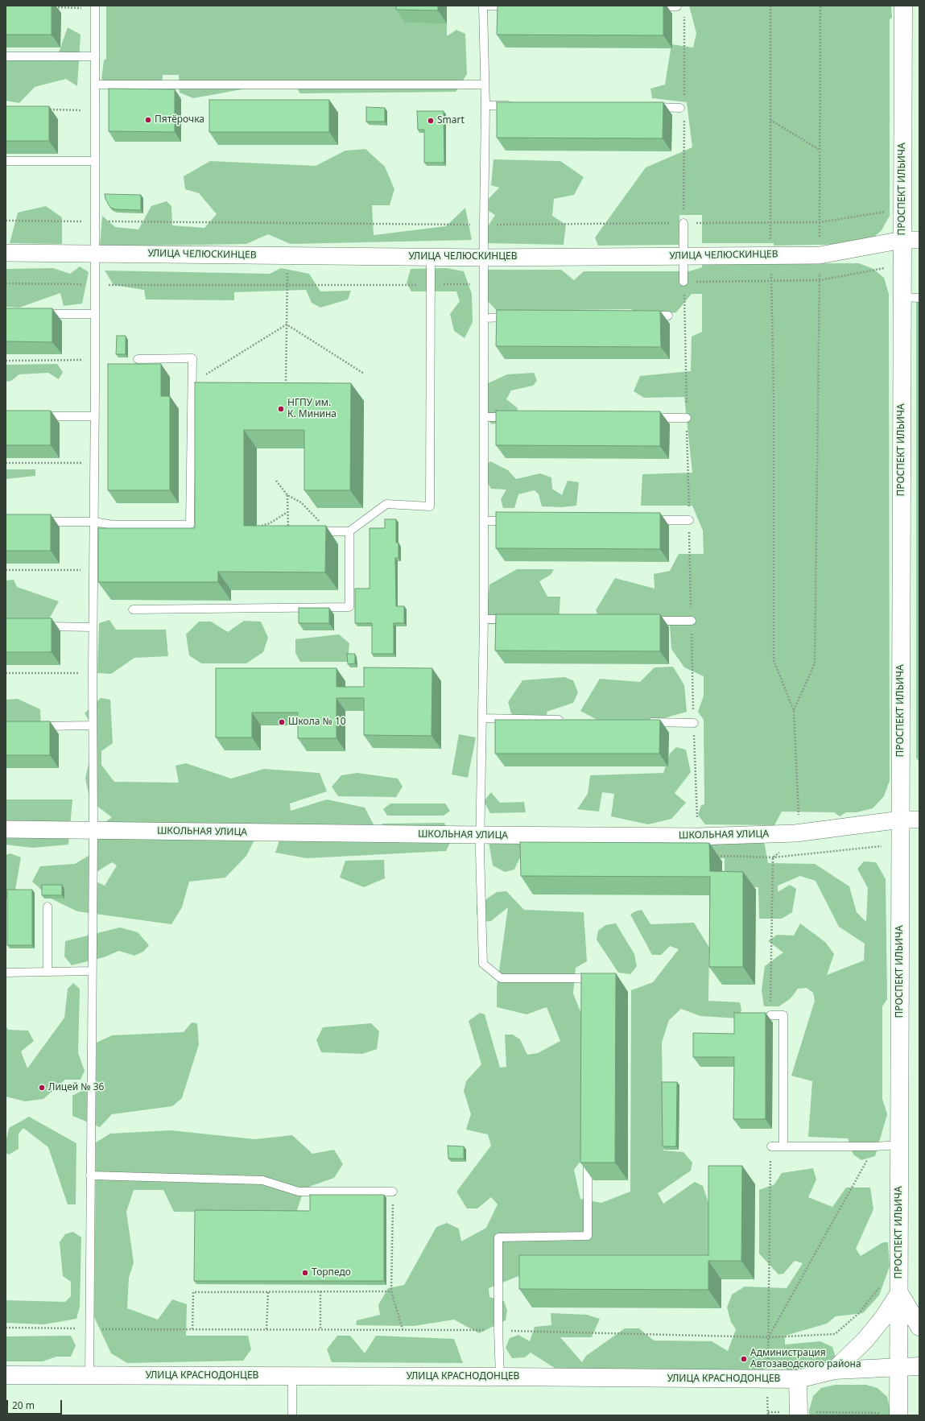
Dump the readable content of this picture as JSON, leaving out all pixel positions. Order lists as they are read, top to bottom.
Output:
{
  "streets": {
    "street": [
      "ПРОСПЕКТ ИЛЬИЧА",
      "УЛИЦА ЧЕЛЮСКИНЦЕВ",
      "ШКОЛЬНАЯ УЛИЦА",
      "УЛИЦА КРАСНОДОНЦЕВ"
    ]
  },
  "crossings": [
    ["ПРОСПЕКТ ИЛЬИЧА", "УЛИЦА ЧЕЛЮСКИНЦЕВ"],
    ["ПРОСПЕКТ ИЛЬИЧА", "ШКОЛЬНАЯ УЛИЦА"],
    ["ПРОСПЕКТ ИЛЬИЧА", "УЛИЦА КРАСНОДОНЦЕВ"]
  ],
  "places": [
    "Пятёрочка",
    "Smart",
    "НГПУ им. К. Минина",
    "Школа № 10",
    "Лицей № 36",
    "Торпедо",
    "Администрация Автозаводского района"
  ],
  "scale_bar": "20 m"
}
